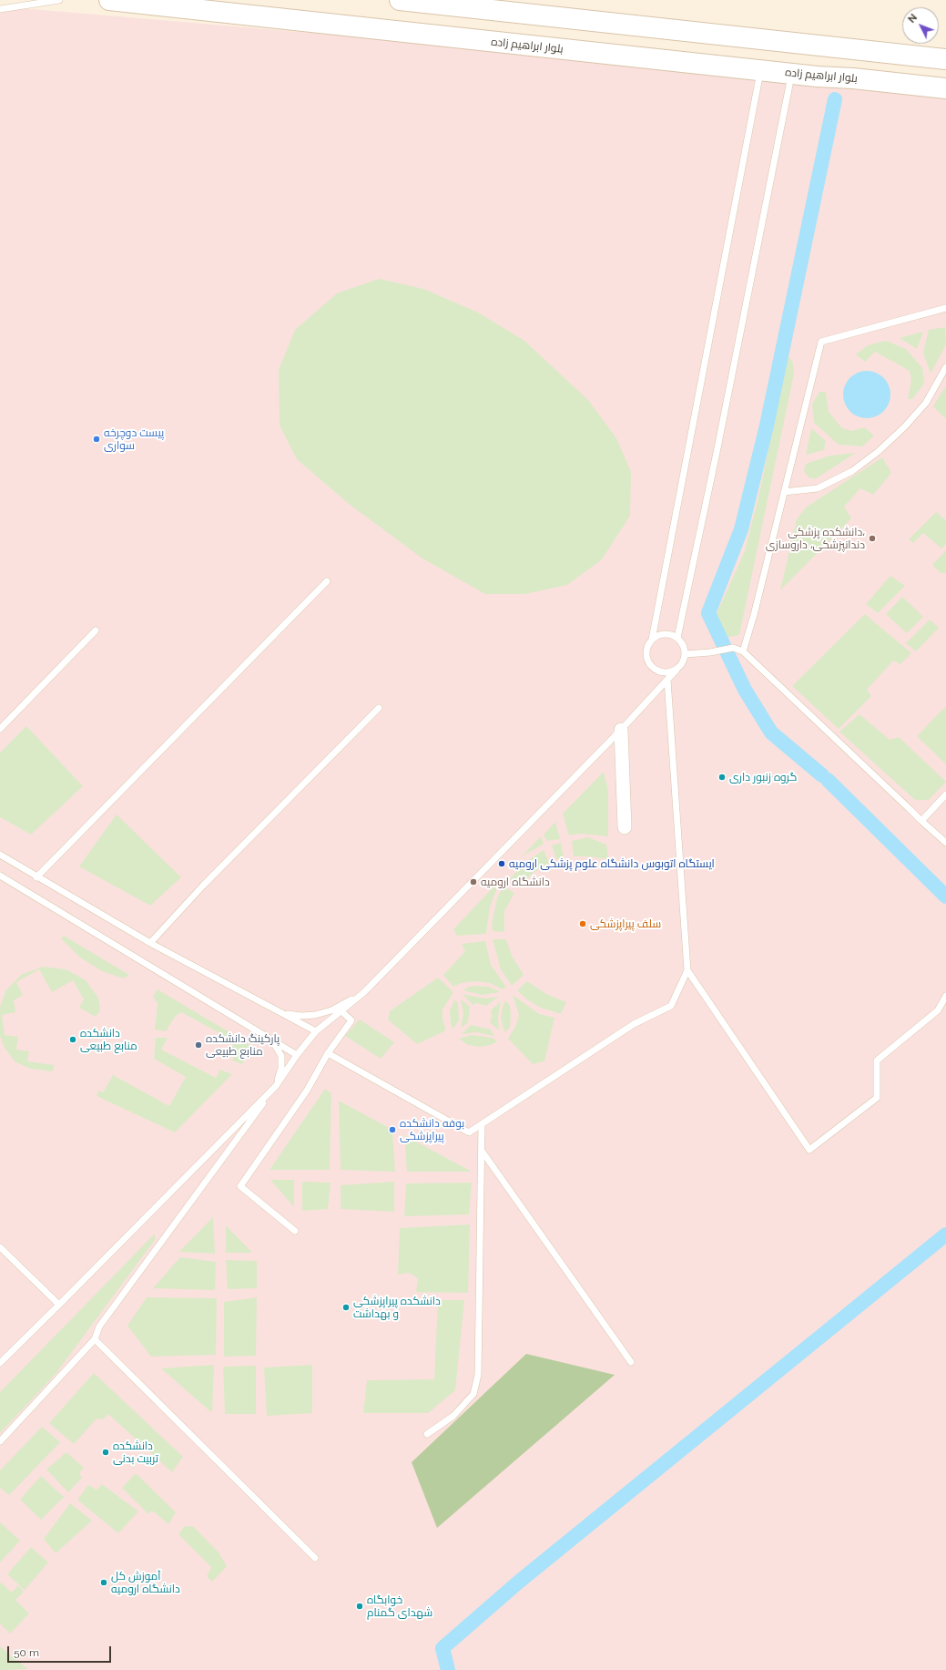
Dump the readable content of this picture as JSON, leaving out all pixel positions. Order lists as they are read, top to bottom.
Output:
{
  "streets": {
    "highway": ["بلوار ابراهیم زاده"]
  },
  "places": [
    "پیست دوچرخه سواری",
    "دانشکده پزشکی، دندانپزشکی، داروسازی",
    "گروه زنبور داری",
    "ایستگاه اتوبوس دانشگاه علوم پزشکی ارومیه",
    "دانشگاه ارومیه",
    "سلف پیراپزشکی",
    "دانشکده منابع طبیعی",
    "پارکینگ دانشکده منابع طبیعی",
    "بوفه دانشکده پیراپزشکی",
    "دانشکده پیراپزشکی و بهداشت",
    "دانشکده تربیت بدنی",
    "آموزش کل دانشگاه ارومیه",
    "خوابگاه شهدای گمنام"
  ],
  "scale_bar": "50 m",
  "north": "top left"
}
